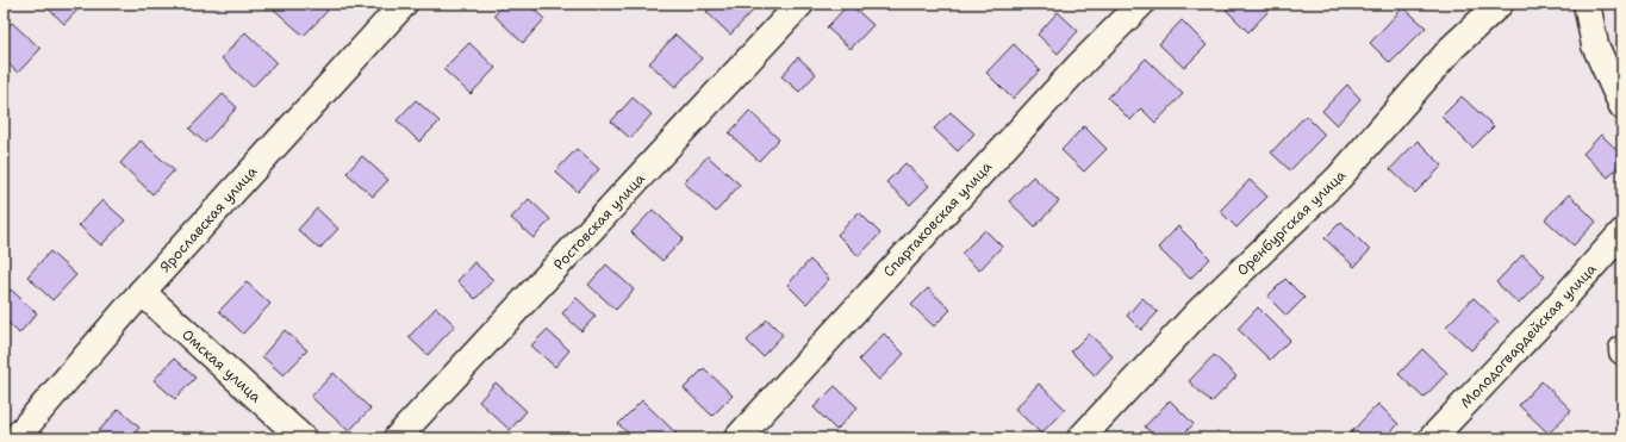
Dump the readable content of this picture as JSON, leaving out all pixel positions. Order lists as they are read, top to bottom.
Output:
{
  "streets": {
    "street": [
      "Ярославская улица",
      "Спартаковская улица",
      "Ростовская улица",
      "Оренбургская улица",
      "Молодогвардейская улица",
      "Омская улица"
    ]
  },
  "crossings": [
    ["Ярославская улица", "Омская улица"]
  ]
}
